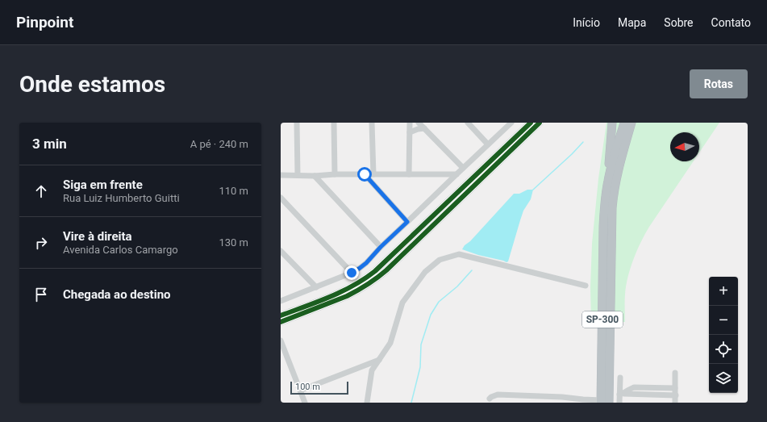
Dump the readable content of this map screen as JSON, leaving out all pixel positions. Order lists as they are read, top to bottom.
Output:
{
  "streets": {
    "highway": ["SP-300"]
  },
  "scale_bar": "100 m",
  "north": "left",
  "page": {
    "header": "Pinpoint",
    "nav": [
      "Início",
      "Mapa",
      "Sobre",
      "Contato"
    ],
    "buttons": "Rotas",
    "title": "Onde estamos",
    "heading": ["3 min", "A pé · 240 m"],
    "list": [
      ["Siga em frente", "Rua Luiz Humberto Guitti", "110 m"],
      ["Vire à direita", "Avenida Carlos Camargo", "130 m"],
      "Chegada ao destino"
    ],
    "map_buttons": ["+", "−"],
    "scale": "100 m"
  }
}
